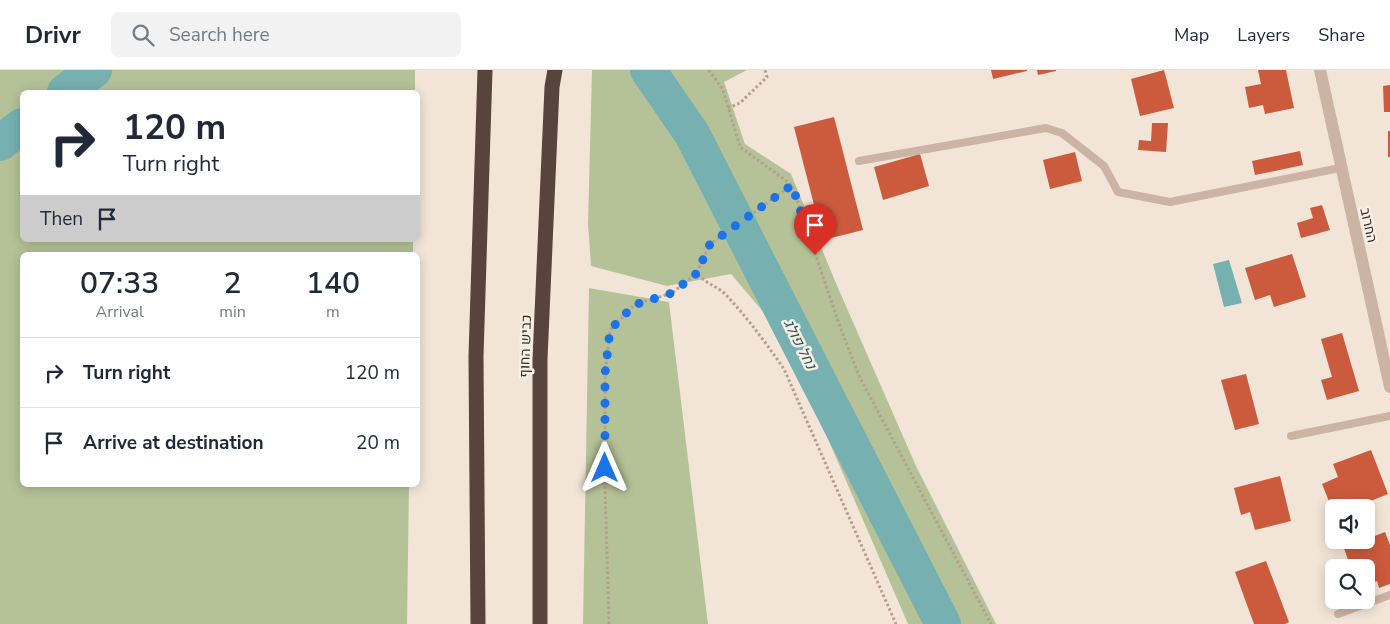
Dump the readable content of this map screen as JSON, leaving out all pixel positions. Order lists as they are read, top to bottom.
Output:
{
  "streets": {
    "highway": ["כביש החוף"],
    "street": ["החרוב"]
  },
  "water": ["נחל פולג"],
  "page": {
    "header": "Drivr",
    "search": "Search here",
    "nav": ["Map", "Layers", "Share"],
    "turn": ["120 m", "Turn right"],
    "then": "Then",
    "eta": [
      "07:33",
      "Arrival",
      "2",
      "min",
      "140",
      "m"
    ],
    "list": [
      {
        "name": "Turn right",
        "value": "120 m"
      },
      {
        "name": "Arrive at destination",
        "value": "20 m"
      }
    ]
  }
}
